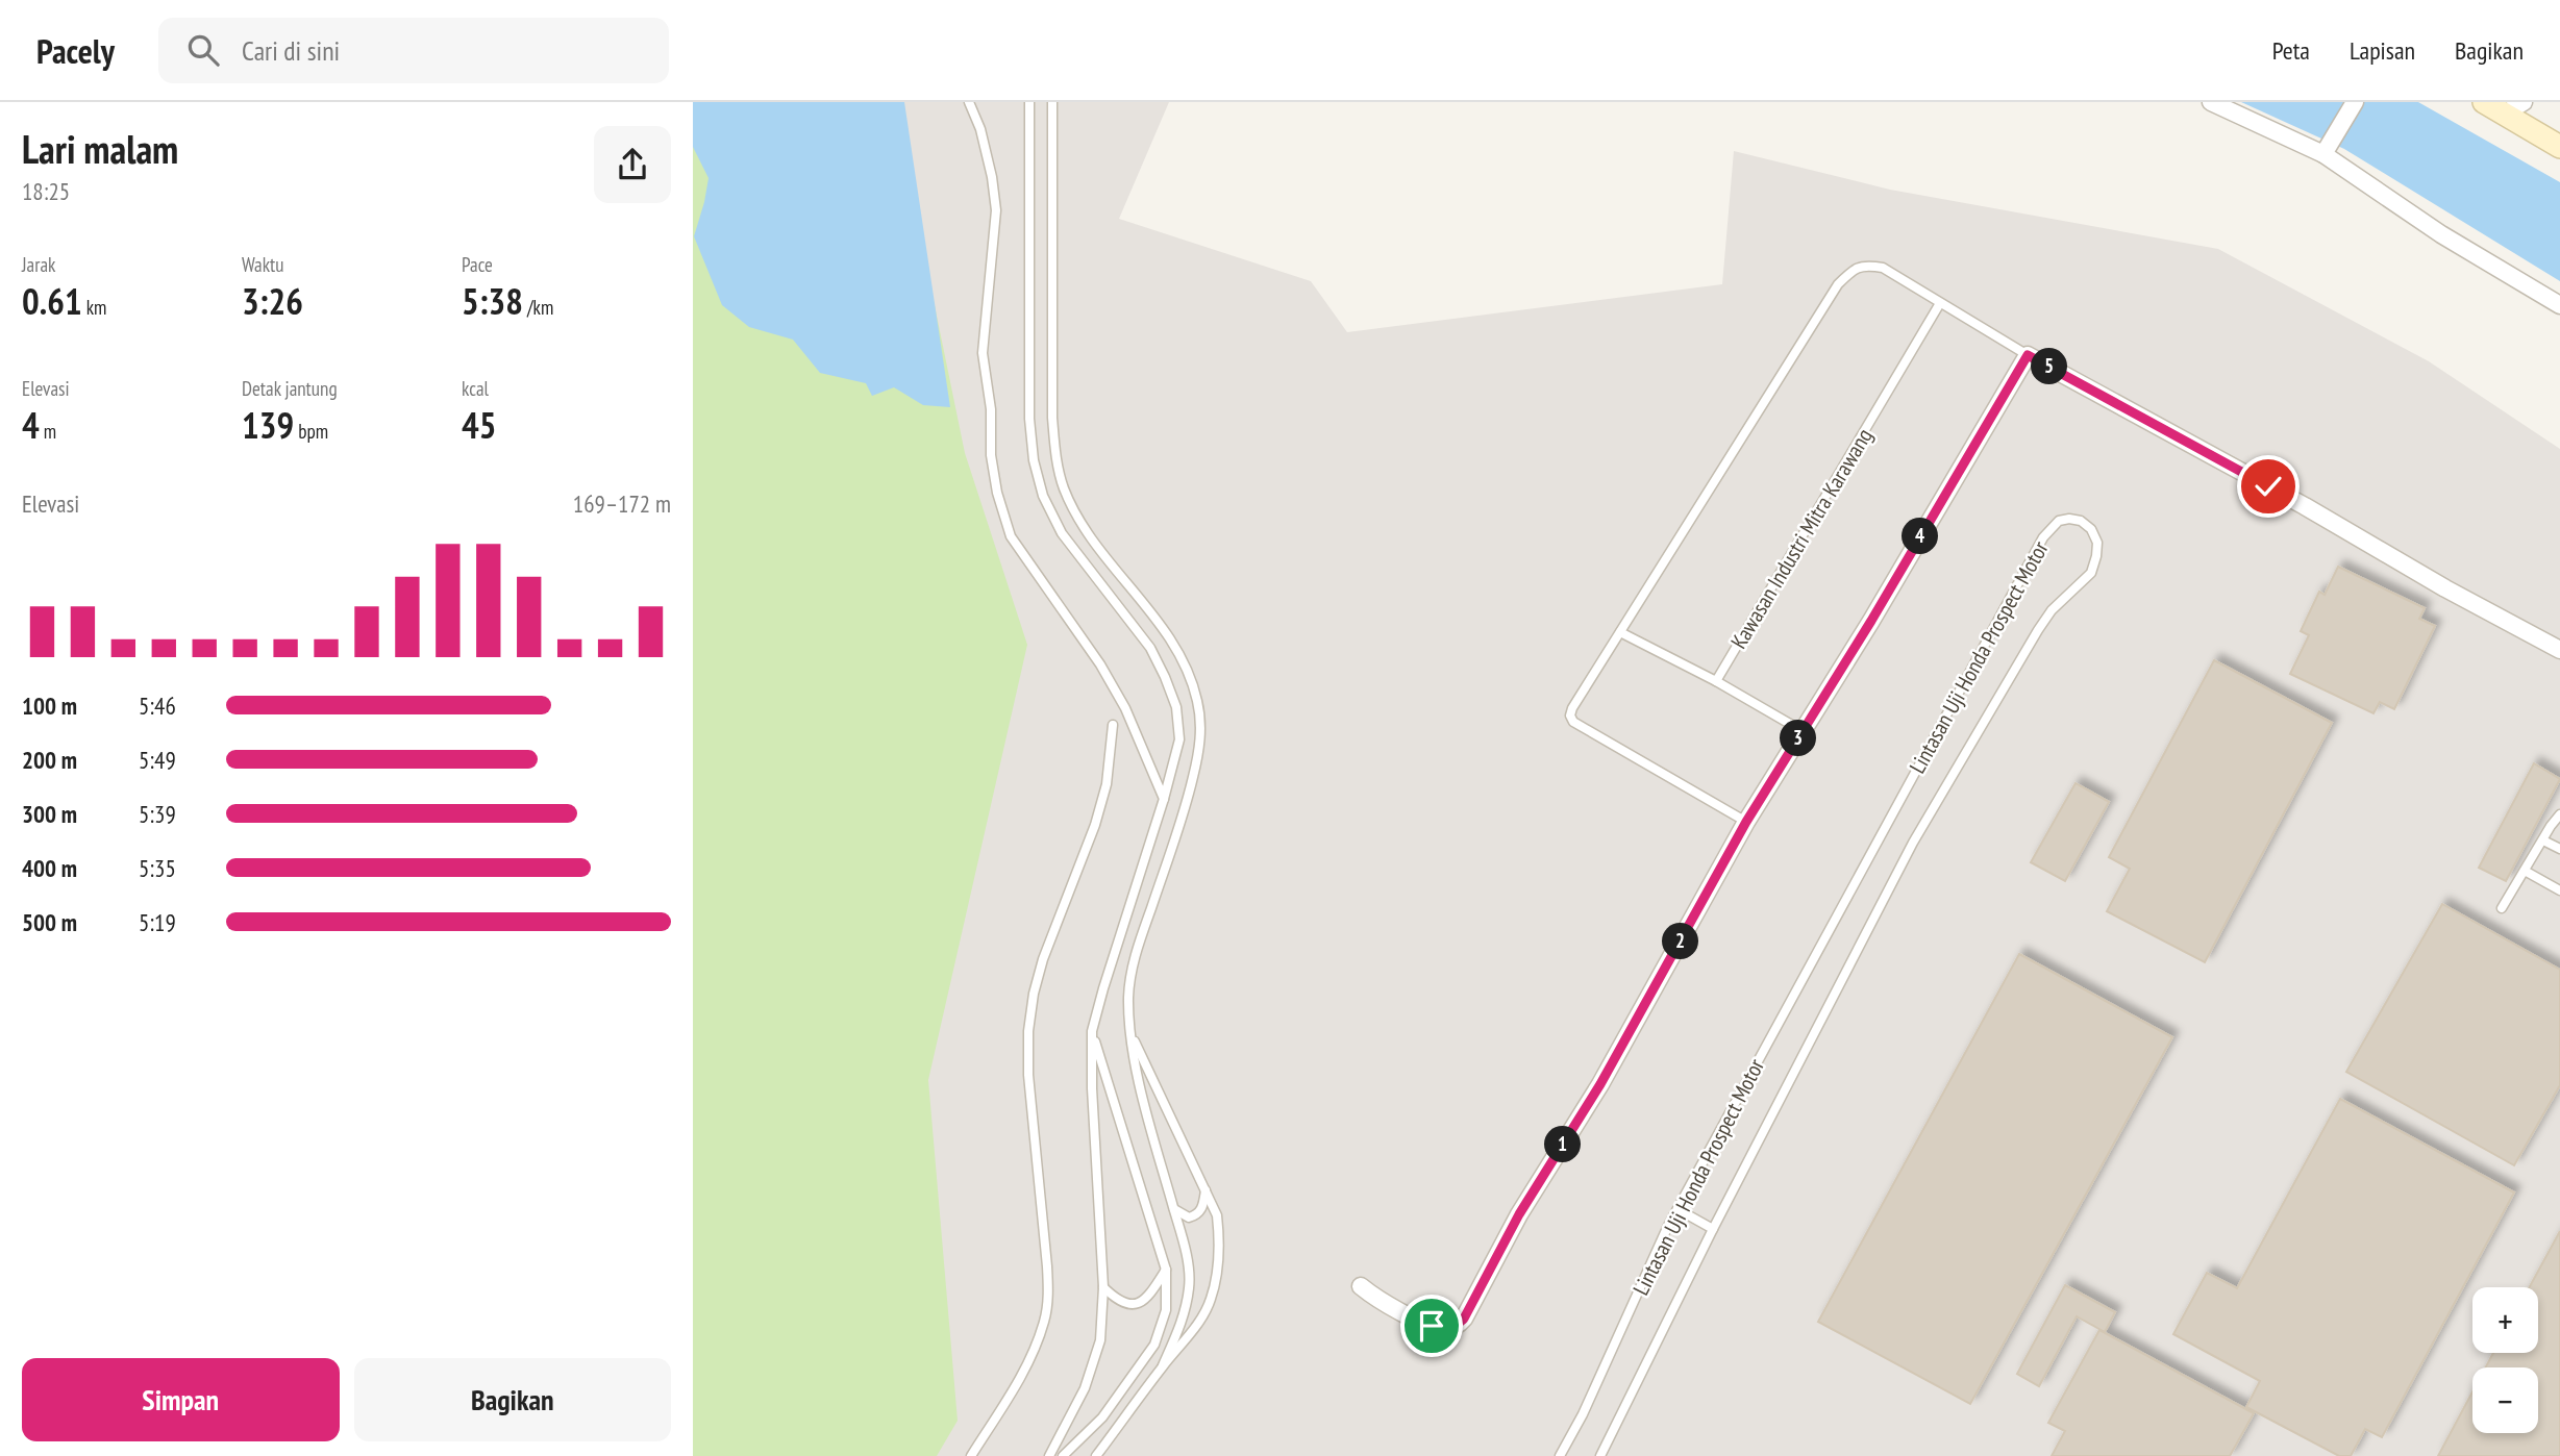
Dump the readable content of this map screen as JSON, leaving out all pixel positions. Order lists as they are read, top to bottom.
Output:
{
  "streets": {
    "lane": ["Kawasan Industri Mitra Karawang", "Lintasan Uji Honda Prospect Motor"]
  },
  "page": {
    "header": "Pacely",
    "search": "Cari di sini",
    "nav": ["Peta", "Lapisan", "Bagikan"],
    "heading": ["Lari malam", "18:25"],
    "stats": [
      ["Jarak", "0.61 km"],
      ["Waktu", "3:26"],
      ["Pace", "5:38 /km"],
      ["Elevasi", "4 m"],
      ["Detak jantung", "139 bpm"],
      ["kcal", "45"]
    ],
    "pins": [
      "5",
      "4",
      "3",
      "2",
      "1"
    ],
    "chart": ["Elevasi", "169–172 m"],
    "list": [
      {
        "name": "100 m",
        "note": "5:46"
      },
      {
        "name": "200 m",
        "note": "5:49"
      },
      {
        "name": "300 m",
        "note": "5:39"
      },
      {
        "name": "400 m",
        "note": "5:35"
      },
      {
        "name": "500 m",
        "note": "5:19"
      }
    ],
    "map_buttons": ["+", "−"],
    "buttons": ["Simpan", "Bagikan"]
  }
}
